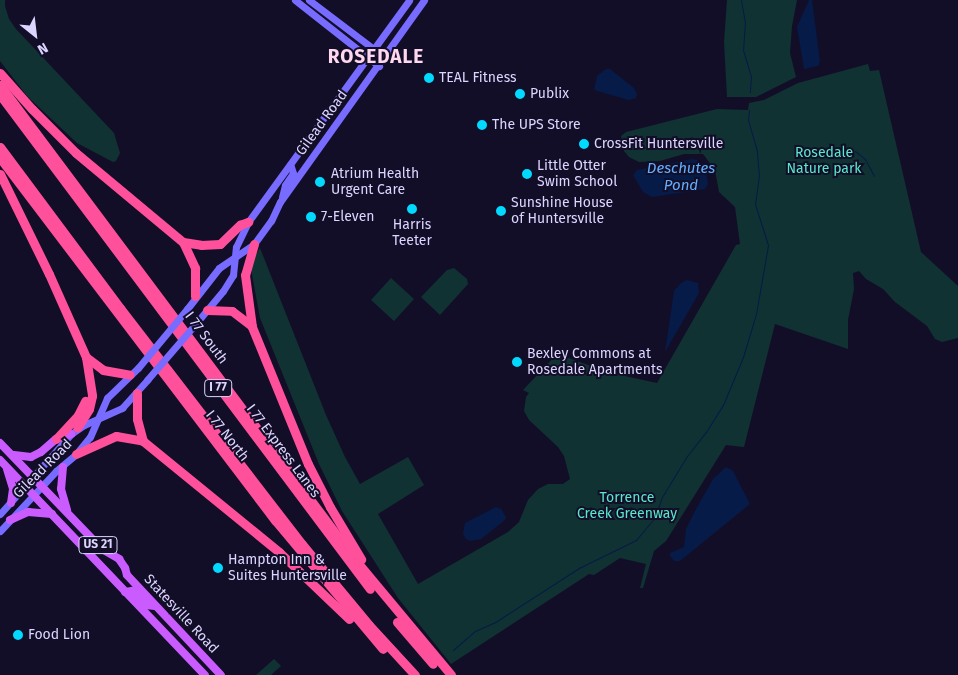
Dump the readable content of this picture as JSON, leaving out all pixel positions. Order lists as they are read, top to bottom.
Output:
{
  "streets": {
    "highway": [
      "I 77 South",
      "I 77",
      "I 77 North",
      "I 77 Express Lanes"
    ],
    "main road": ["Gilead Road", "US 21", "Statesville Road"]
  },
  "crossings": [
    ["Gilead Road", "Statesville Road"]
  ],
  "districts": ["ROSEDALE"],
  "water": ["Deschutes Pond"],
  "parks": ["Rosedale Nature park", "Torrence Creek Greenway"],
  "places": [
    "TEAL Fitness",
    "Publix",
    "The UPS Store",
    "CrossFit Huntersville",
    "Little Otter Swim School",
    "Atrium Health Urgent Care",
    "Harris Teeter",
    "Sunshine House of Huntersville",
    "7-Eleven",
    "Bexley Commons at Rosedale Apartments",
    "Hampton Inn & Suites Huntersville",
    "Food Lion"
  ],
  "north": "bottom right"
}
